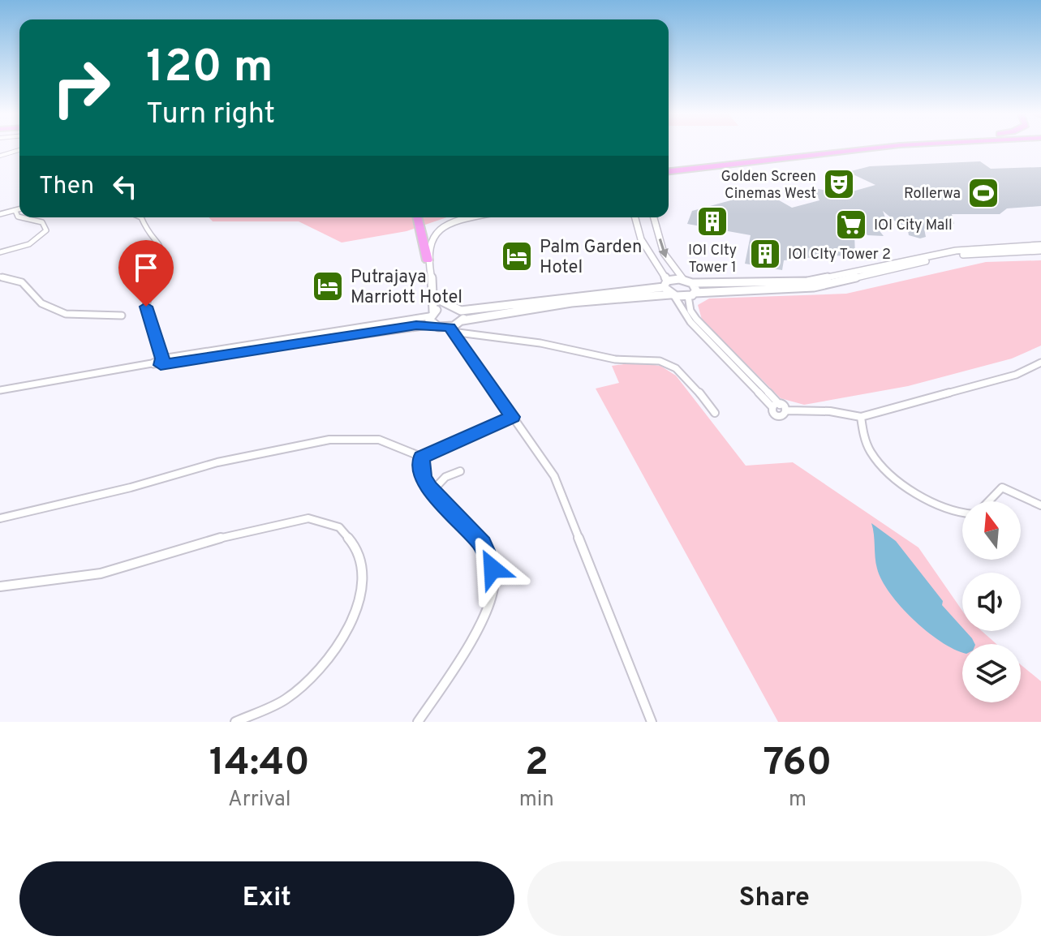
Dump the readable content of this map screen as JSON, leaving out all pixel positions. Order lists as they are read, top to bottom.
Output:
{
  "places": {
    "theatre": ["Golden Screen Cinemas West"],
    "sports": ["Rollerwa"],
    "building": ["IOI CIty Tower 1", "IOI CIty Tower 2"],
    "supermarket": ["IOI City Mall"],
    "hotel": ["Palm Garden Hotel", "Putrajaya Marriott Hotel"]
  },
  "north": "top",
  "page": {
    "turn": ["120 m", "Turn right"],
    "then": "Then",
    "eta": [
      "14:40",
      "Arrival",
      "2",
      "min",
      "760",
      "m"
    ],
    "buttons": ["Exit", "Share"]
  }
}
